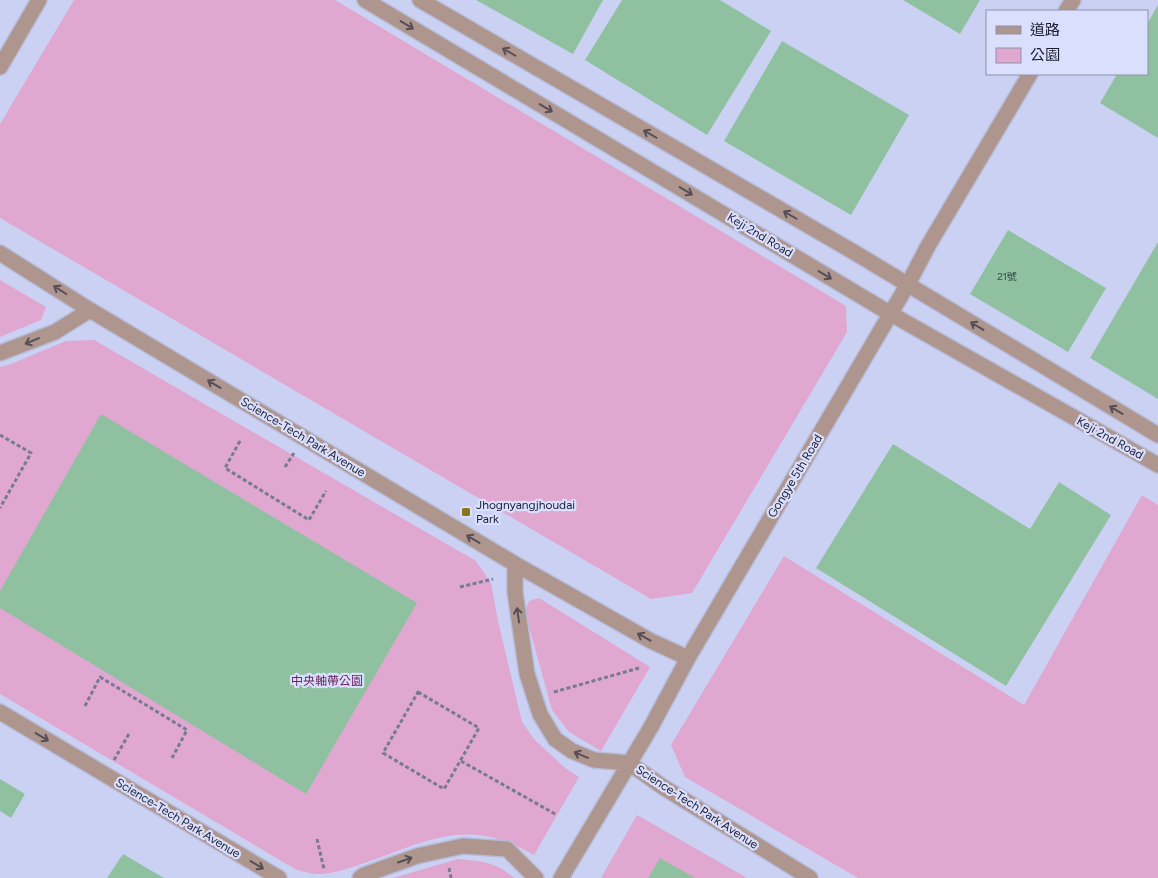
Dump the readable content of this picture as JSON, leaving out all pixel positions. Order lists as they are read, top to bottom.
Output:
{
  "streets": {
    "street": ["Keji 2nd Road", "Science-Tech Park Avenue", "Gongye 5th Road"]
  },
  "crossings": [
    ["Keji 2nd Road", "Gongye 5th Road"],
    ["Science-Tech Park Avenue", "Gongye 5th Road"]
  ],
  "parks": ["中央軸帶公園"],
  "places": {
    "transit": ["Jhognyangjhoudai Park"]
  },
  "house_numbers": ["21號"],
  "legend": ["道路", "公園"]
}
